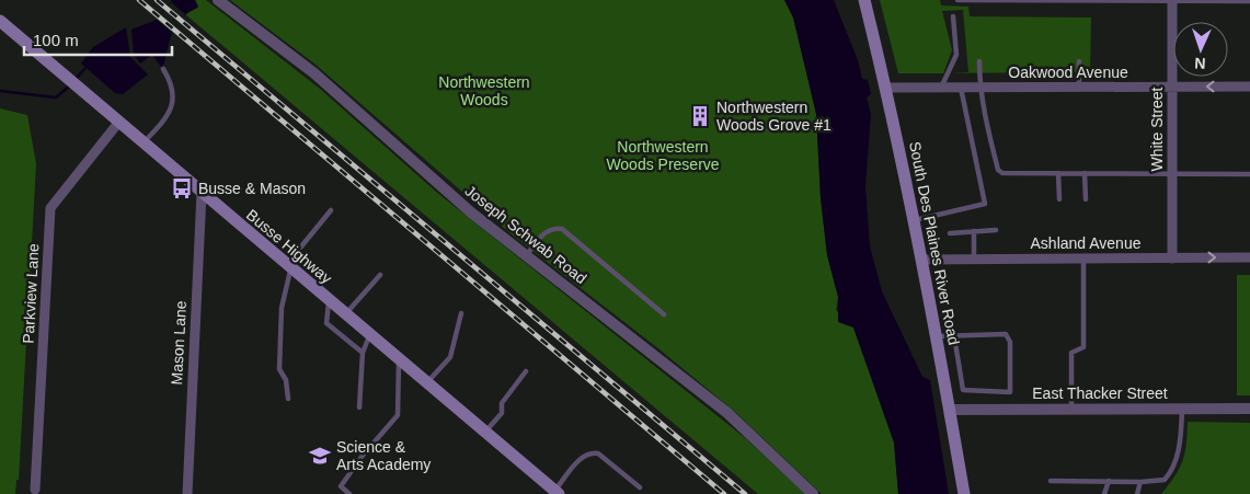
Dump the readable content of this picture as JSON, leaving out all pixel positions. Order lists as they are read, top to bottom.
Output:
{
  "streets": {
    "main road": ["South Des Plaines River Road", "Busse Highway"],
    "street": [
      "Oakwood Avenue",
      "White Street",
      "Joseph Schwab Road",
      "Ashland Avenue",
      "Parkview Lane",
      "Mason Lane",
      "East Thacker Street"
    ]
  },
  "crossings": [
    ["Oakwood Avenue", "White Street"],
    ["Oakwood Avenue", "South Des Plaines River Road"],
    ["White Street", "Ashland Avenue"],
    ["South Des Plaines River Road", "Ashland Avenue"],
    ["South Des Plaines River Road", "East Thacker Street"],
    ["Busse Highway", "Parkview Lane"],
    ["Busse Highway", "Mason Lane"]
  ],
  "parks": ["Northwestern Woods", "Northwestern Woods Preserve"],
  "places": {
    "building": ["Northwestern Woods Grove #1"],
    "bus stop": ["Busse & Mason"],
    "school or university": ["Science & Arts Academy"]
  },
  "scale_bar": "100 m",
  "north": "bottom"
}
